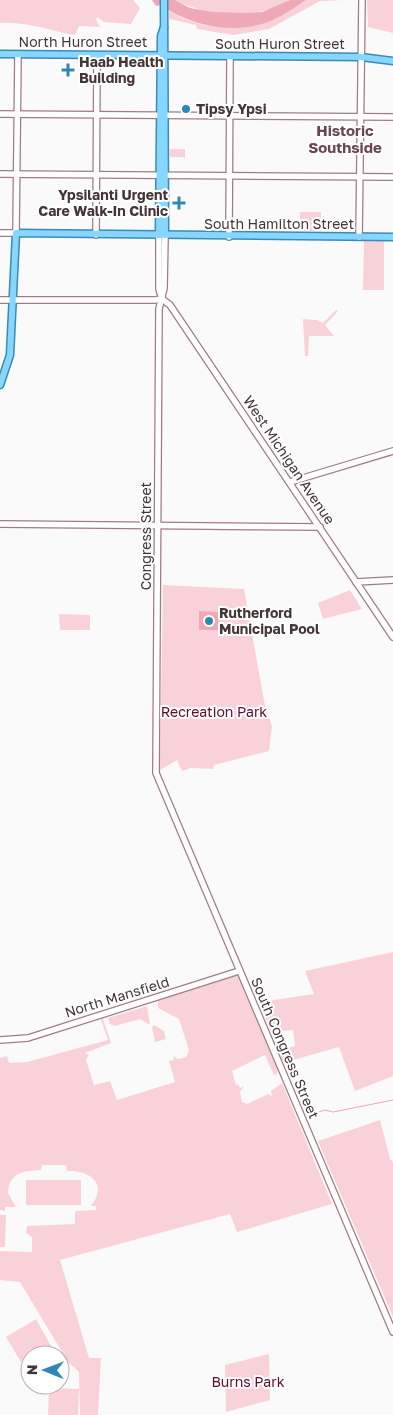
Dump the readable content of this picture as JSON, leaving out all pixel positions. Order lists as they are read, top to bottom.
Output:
{
  "streets": {
    "main road": ["North Huron Street", "South Huron Street", "South Hamilton Street"],
    "street": [
      "West Michigan Avenue",
      "Congress Street",
      "North Mansfield",
      "South Congress Street"
    ]
  },
  "crossings": [
    ["North Huron Street", "South Huron Street"],
    ["West Michigan Avenue", "Congress Street"],
    ["Congress Street", "South Congress Street"],
    ["North Mansfield", "South Congress Street"]
  ],
  "districts": ["Historic Southside"],
  "parks": ["Recreation Park", "Burns Park"],
  "places": {
    "health": ["Haab Health Building", "Ypsilanti Urgent Care Walk-In Clinic"],
    "other": ["Tipsy Ypsi", "Rutherford Municipal Pool"]
  },
  "north": "left"
}
